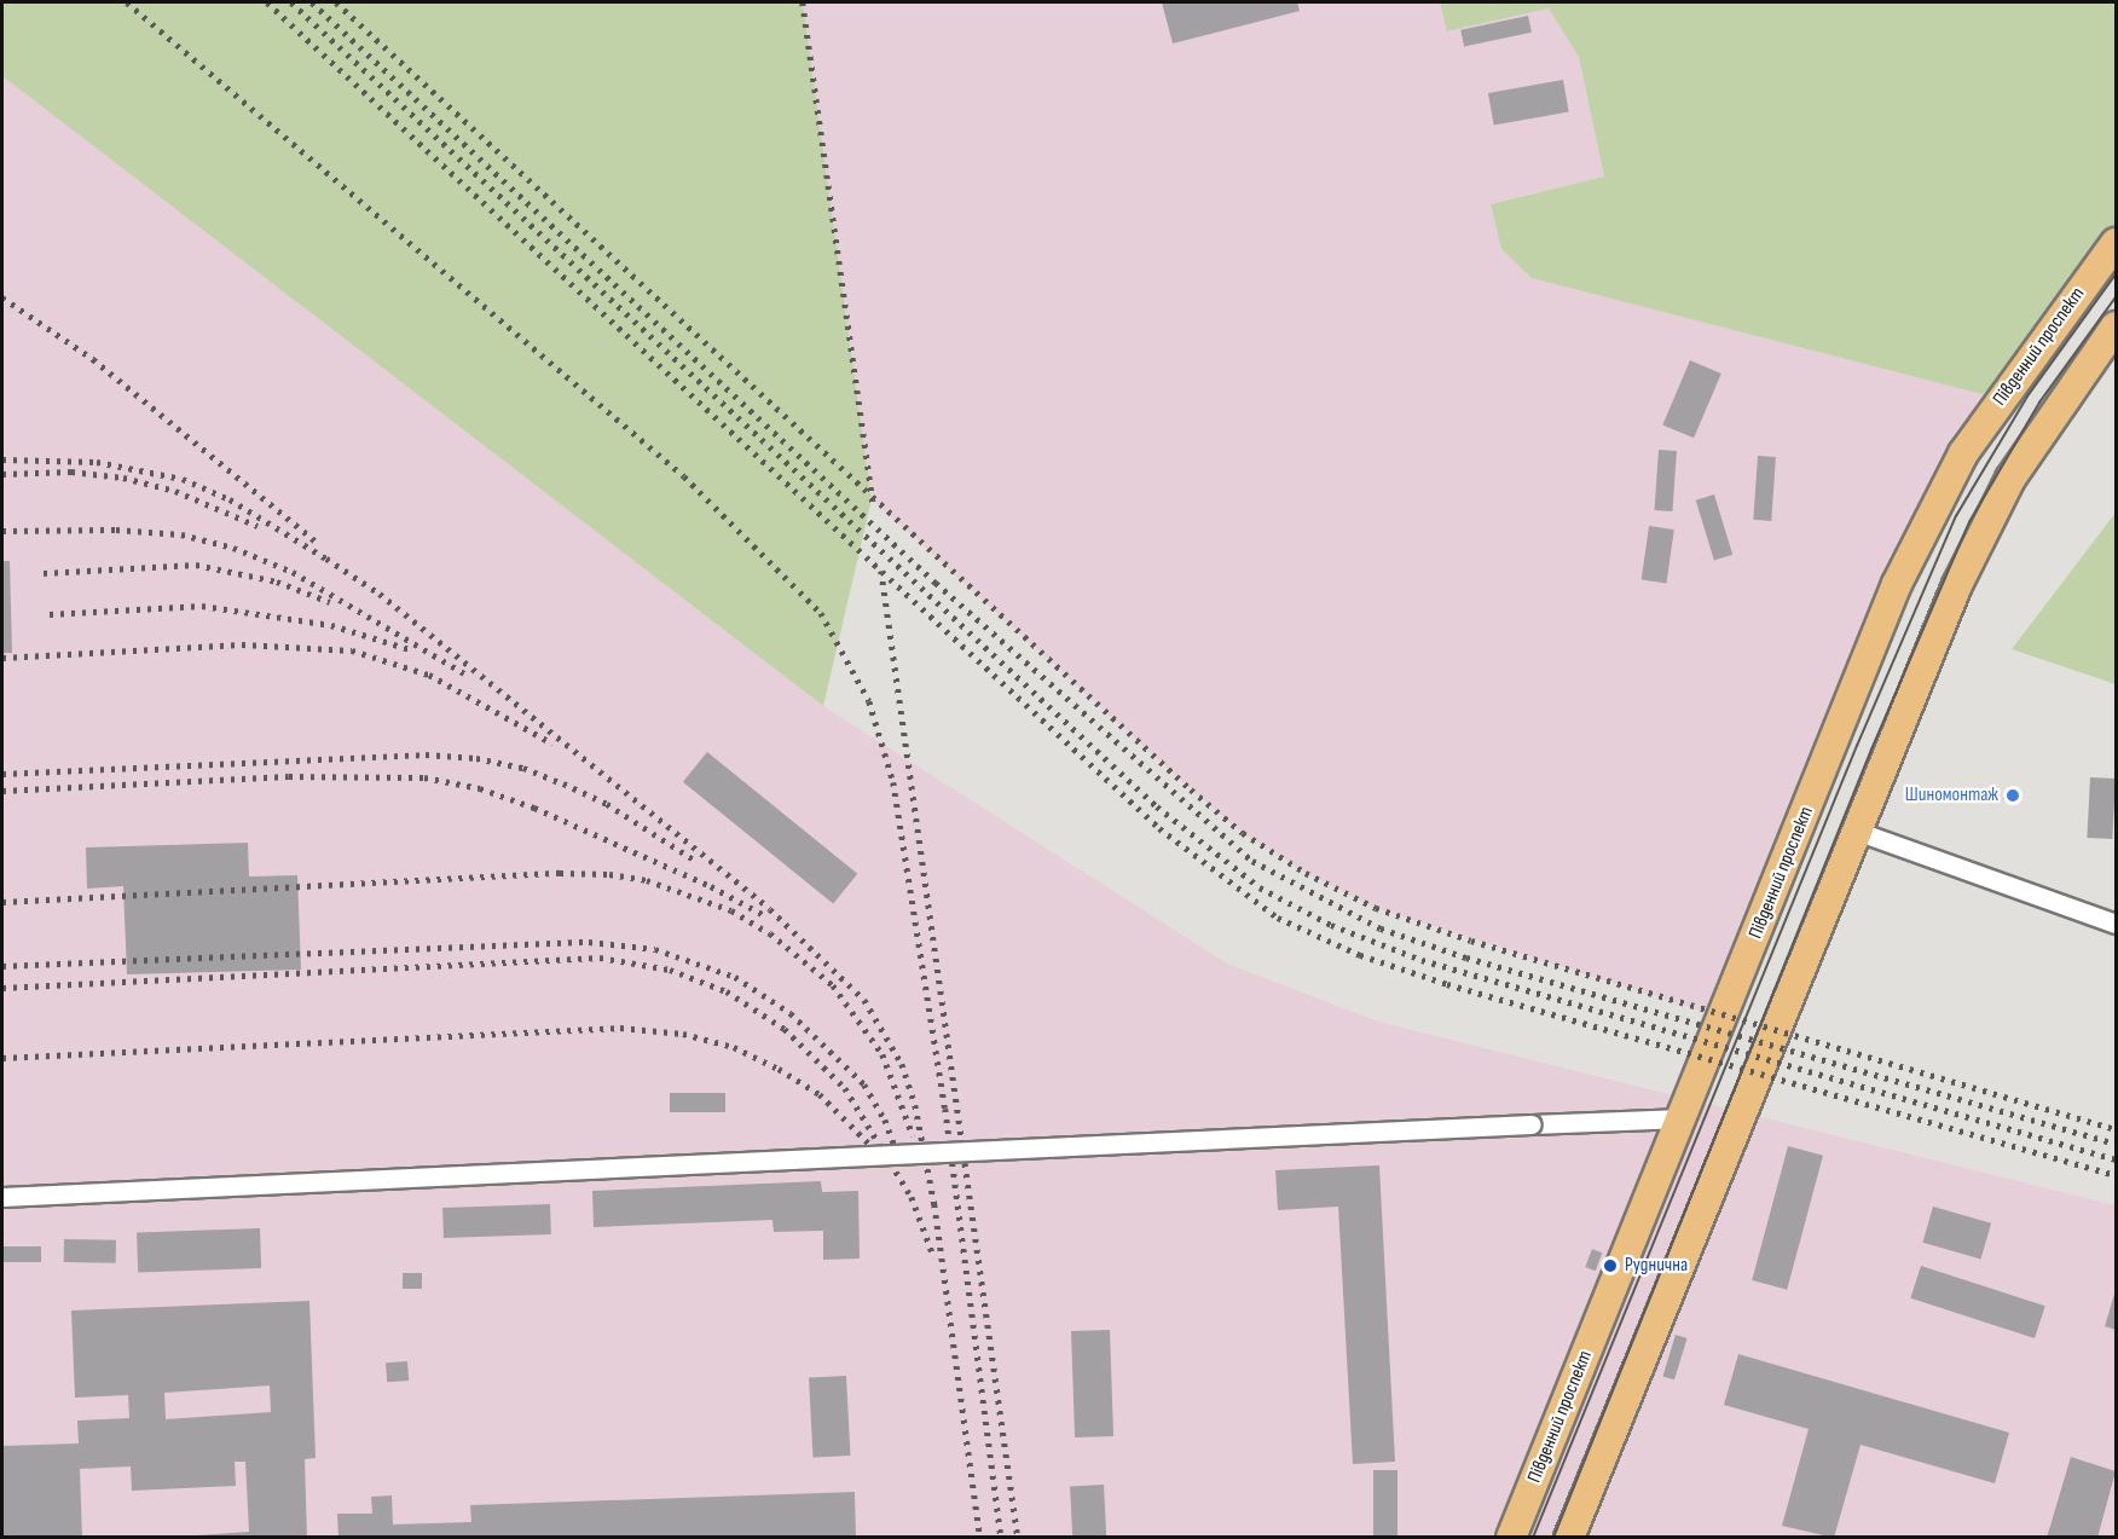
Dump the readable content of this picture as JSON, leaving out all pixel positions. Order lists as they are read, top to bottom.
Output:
{
  "streets": {
    "main road": ["Південний проспект"]
  },
  "places": ["Шиномонтаж", "Руднична"]
}
